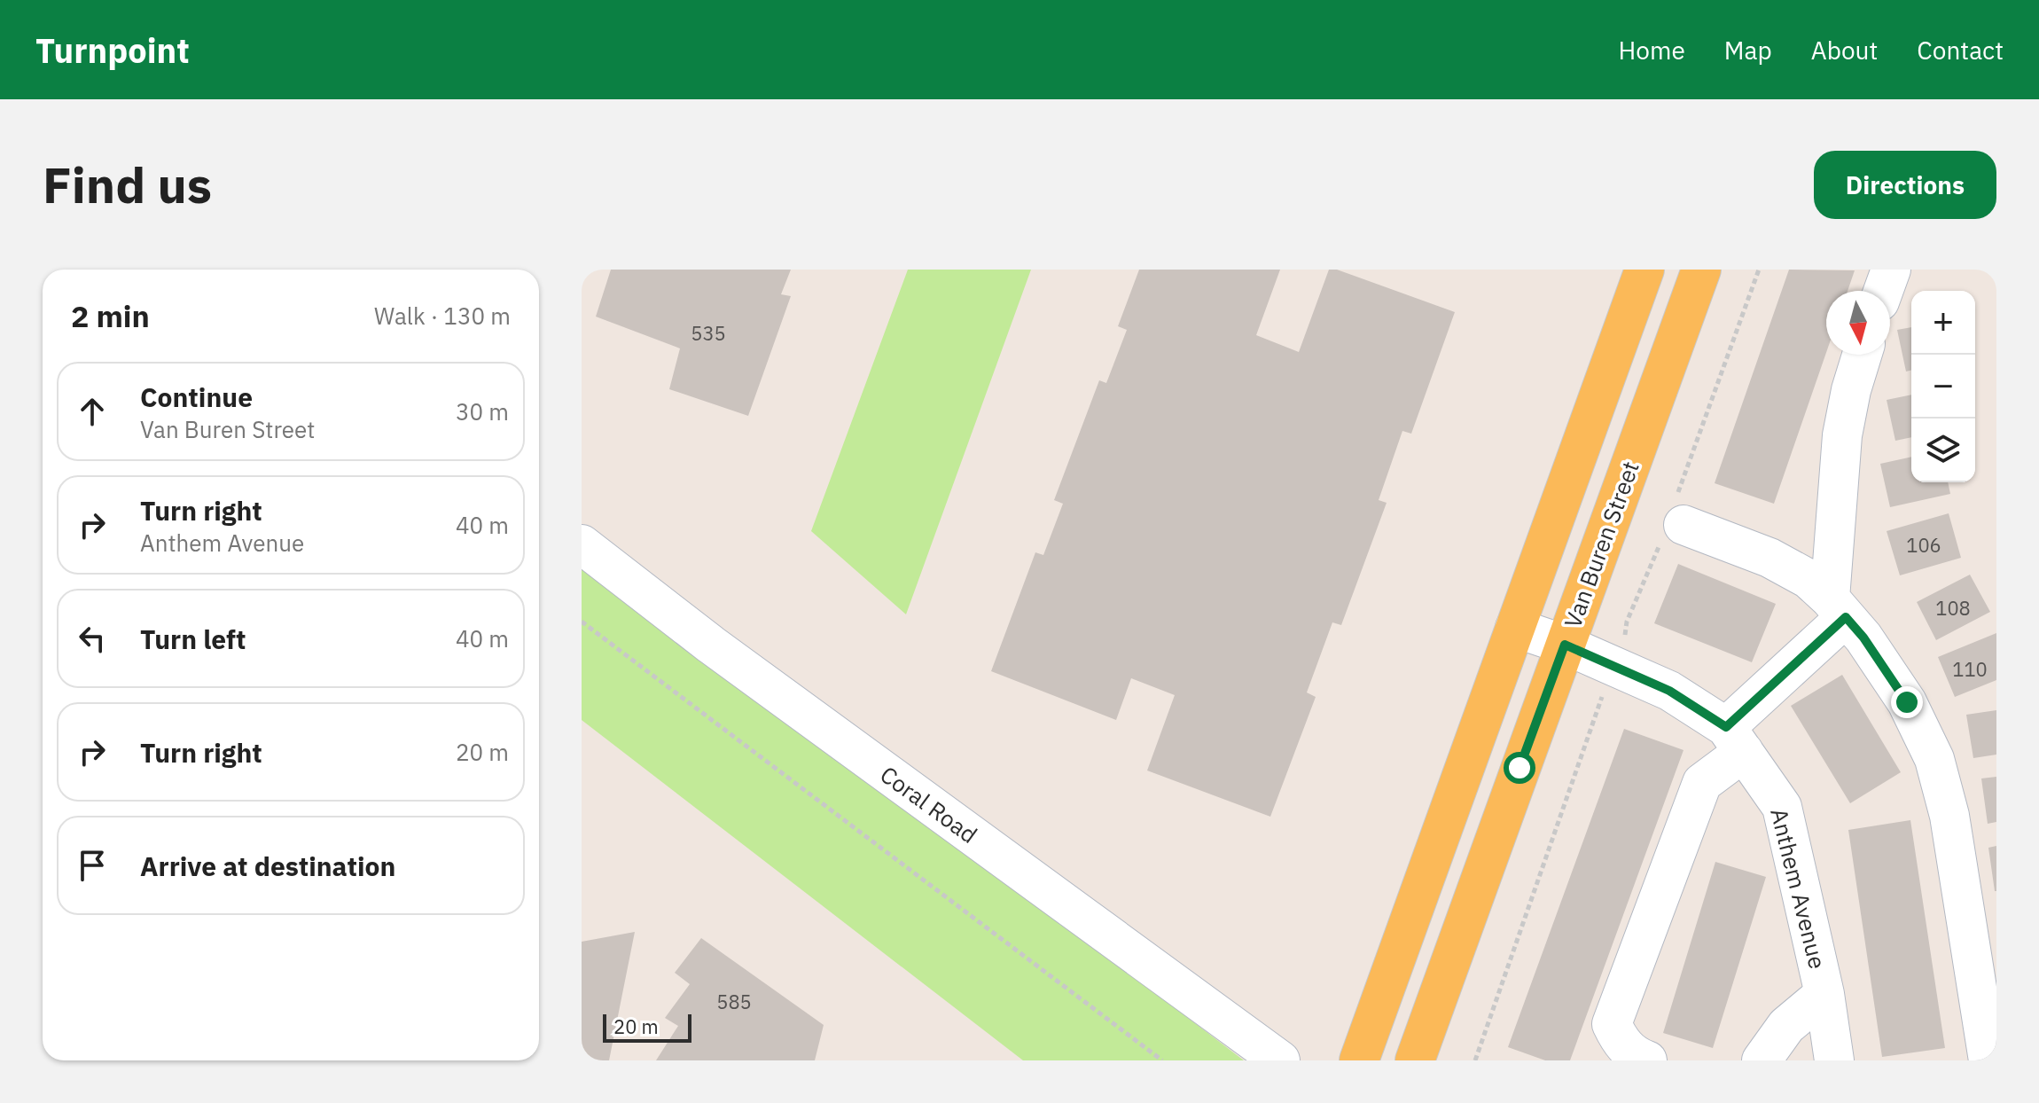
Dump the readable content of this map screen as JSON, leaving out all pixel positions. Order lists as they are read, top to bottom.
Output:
{
  "streets": {
    "main road": ["Van Buren Street"],
    "street": ["Coral Road", "Anthem Avenue"]
  },
  "crossings": [
    ["Van Buren Street", "Anthem Avenue"]
  ],
  "house_numbers": [
    "535",
    "106",
    "108",
    "110",
    "585"
  ],
  "scale_bar": "20 m",
  "north": "bottom",
  "page": {
    "header": "Turnpoint",
    "nav": [
      "Home",
      "Map",
      "About",
      "Contact"
    ],
    "buttons": "Directions",
    "title": "Find us",
    "heading": ["2 min", "Walk · 130 m"],
    "map_buttons": ["+", "−"],
    "list": [
      ["Continue", "Van Buren Street", "30 m"],
      ["Turn right", "Anthem Avenue", "40 m"],
      ["Turn left", "40 m"],
      ["Turn right", "20 m"],
      "Arrive at destination"
    ],
    "scale": "20 m"
  }
}
